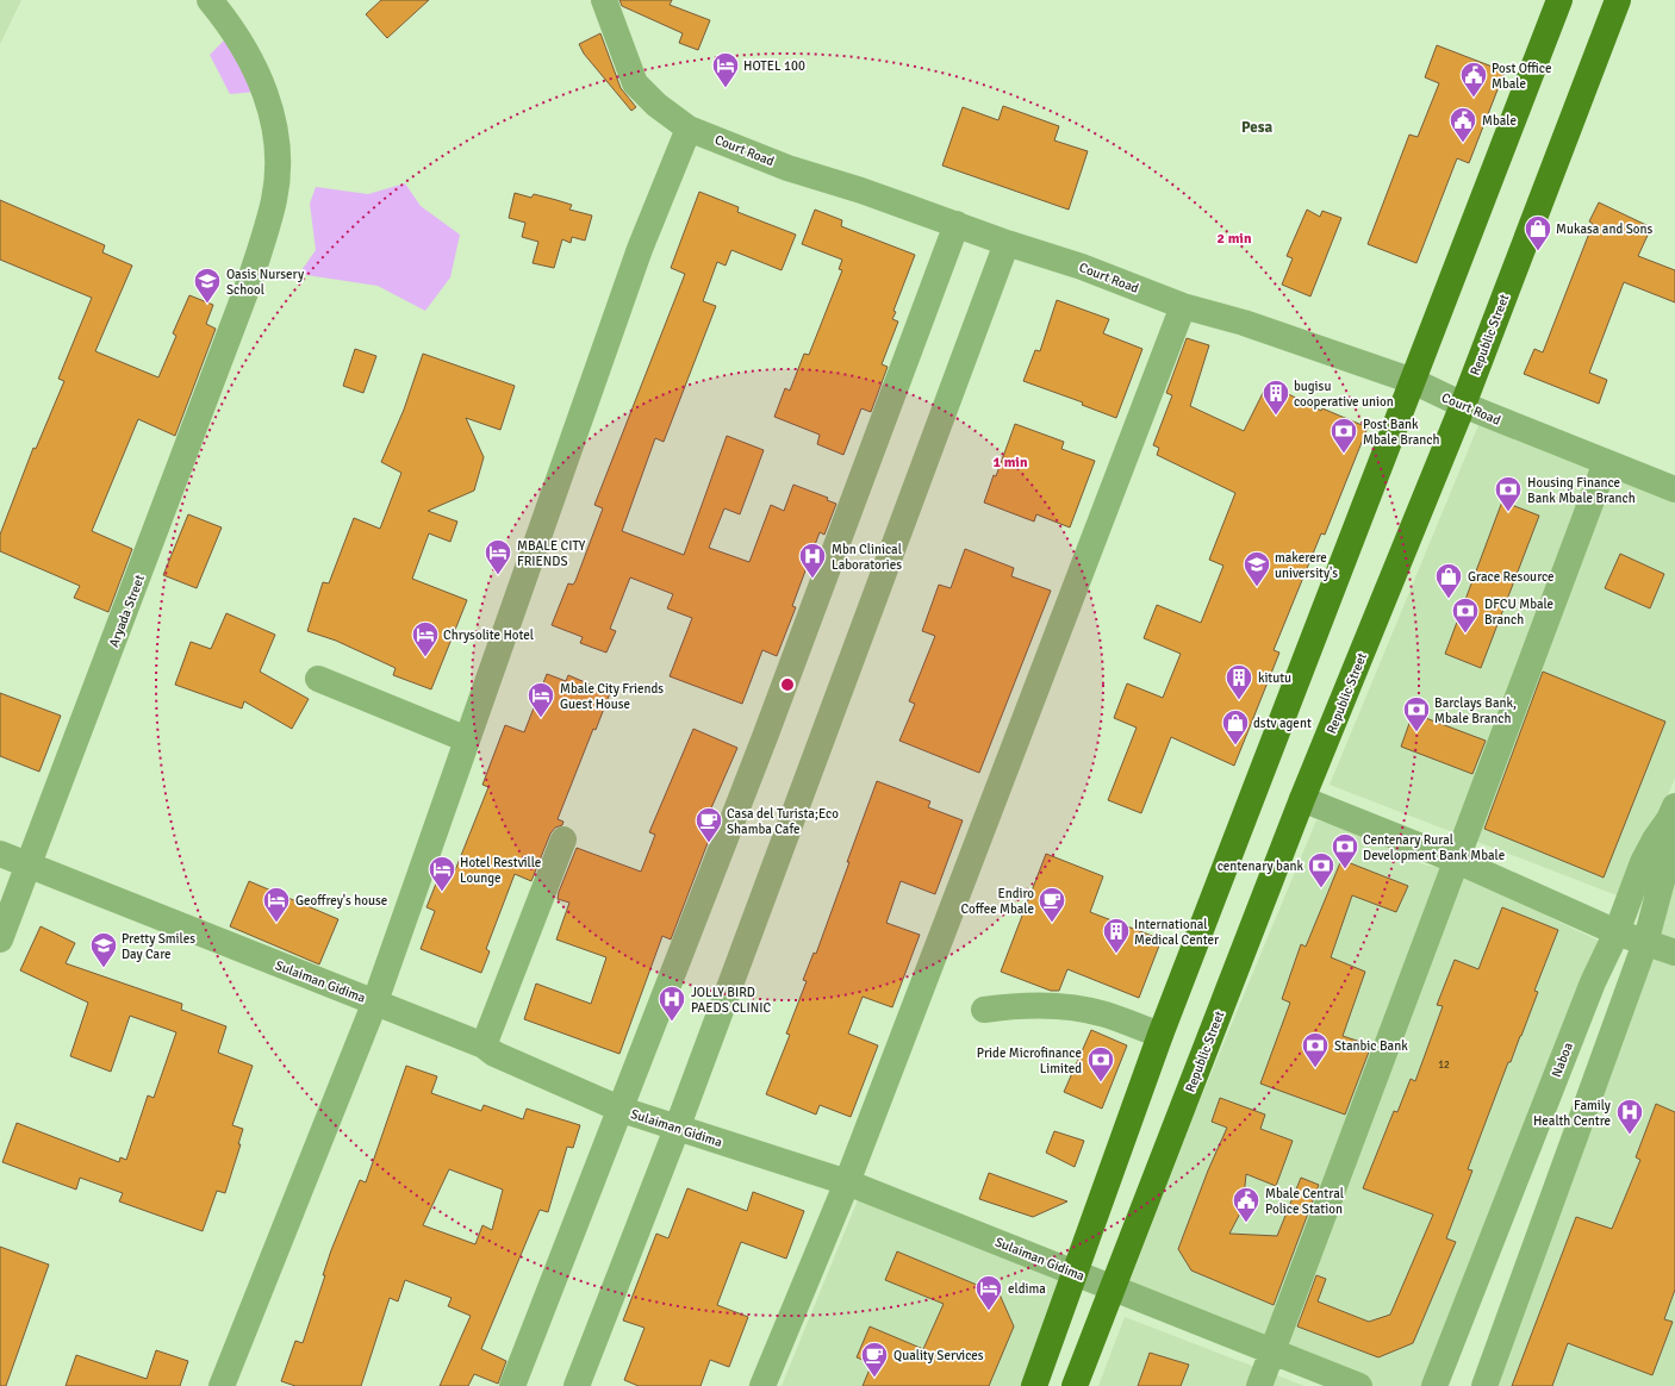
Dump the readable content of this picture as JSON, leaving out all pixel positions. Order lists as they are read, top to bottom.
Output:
{
  "streets": {
    "main road": ["Republic Street"],
    "street": [
      "Court Road",
      "Aryada Street",
      "Sulaiman Gidima",
      "Naboa"
    ]
  },
  "crossings": [
    ["Court Road", "Republic Street"],
    ["Republic Street", "Sulaiman Gidima"],
    ["Aryada Street", "Sulaiman Gidima"]
  ],
  "districts": ["Pesa"],
  "places": {
    "hotel": [
      "HOTEL 100",
      "MBALE CITY FRIENDS",
      "Chrysolite Hotel",
      "Mbale City Friends Guest House",
      "Hotel Restville Lounge",
      "Geoffrey's house",
      "eldima"
    ],
    "public building": ["Post Office Mbale", "Mbale", "Mbale Central Police Station"],
    "shop": ["Mukasa and Sons", "Grace Resource", "dstv agent"],
    "school or university": ["Oasis Nursery School", "makerere university's", "Pretty Smiles Day Care"],
    "building": ["bugisu cooperative union", "kitutu", "International Medical Center"],
    "bank": [
      "Post Bank Mbale Branch",
      "Housing Finance Bank Mbale Branch",
      "DFCU Mbale Branch",
      "Barclays Bank, Mbale Branch",
      "Centenary Rural Development Bank Mbale",
      "centenary bank",
      "Stanbic Bank",
      "Pride Microfinance Limited"
    ],
    "hospital": ["Mbn Clinical Laboratories", "JOLLY BIRD PAEDS CLINIC", "Family Health Centre"],
    "cafe": ["Casa del Turista;Eco Shamba Cafe", "Endiro Coffee Mbale", "Quality Services"]
  },
  "house_numbers": ["12"],
  "rings": ["2 min", "1 min"]
}
